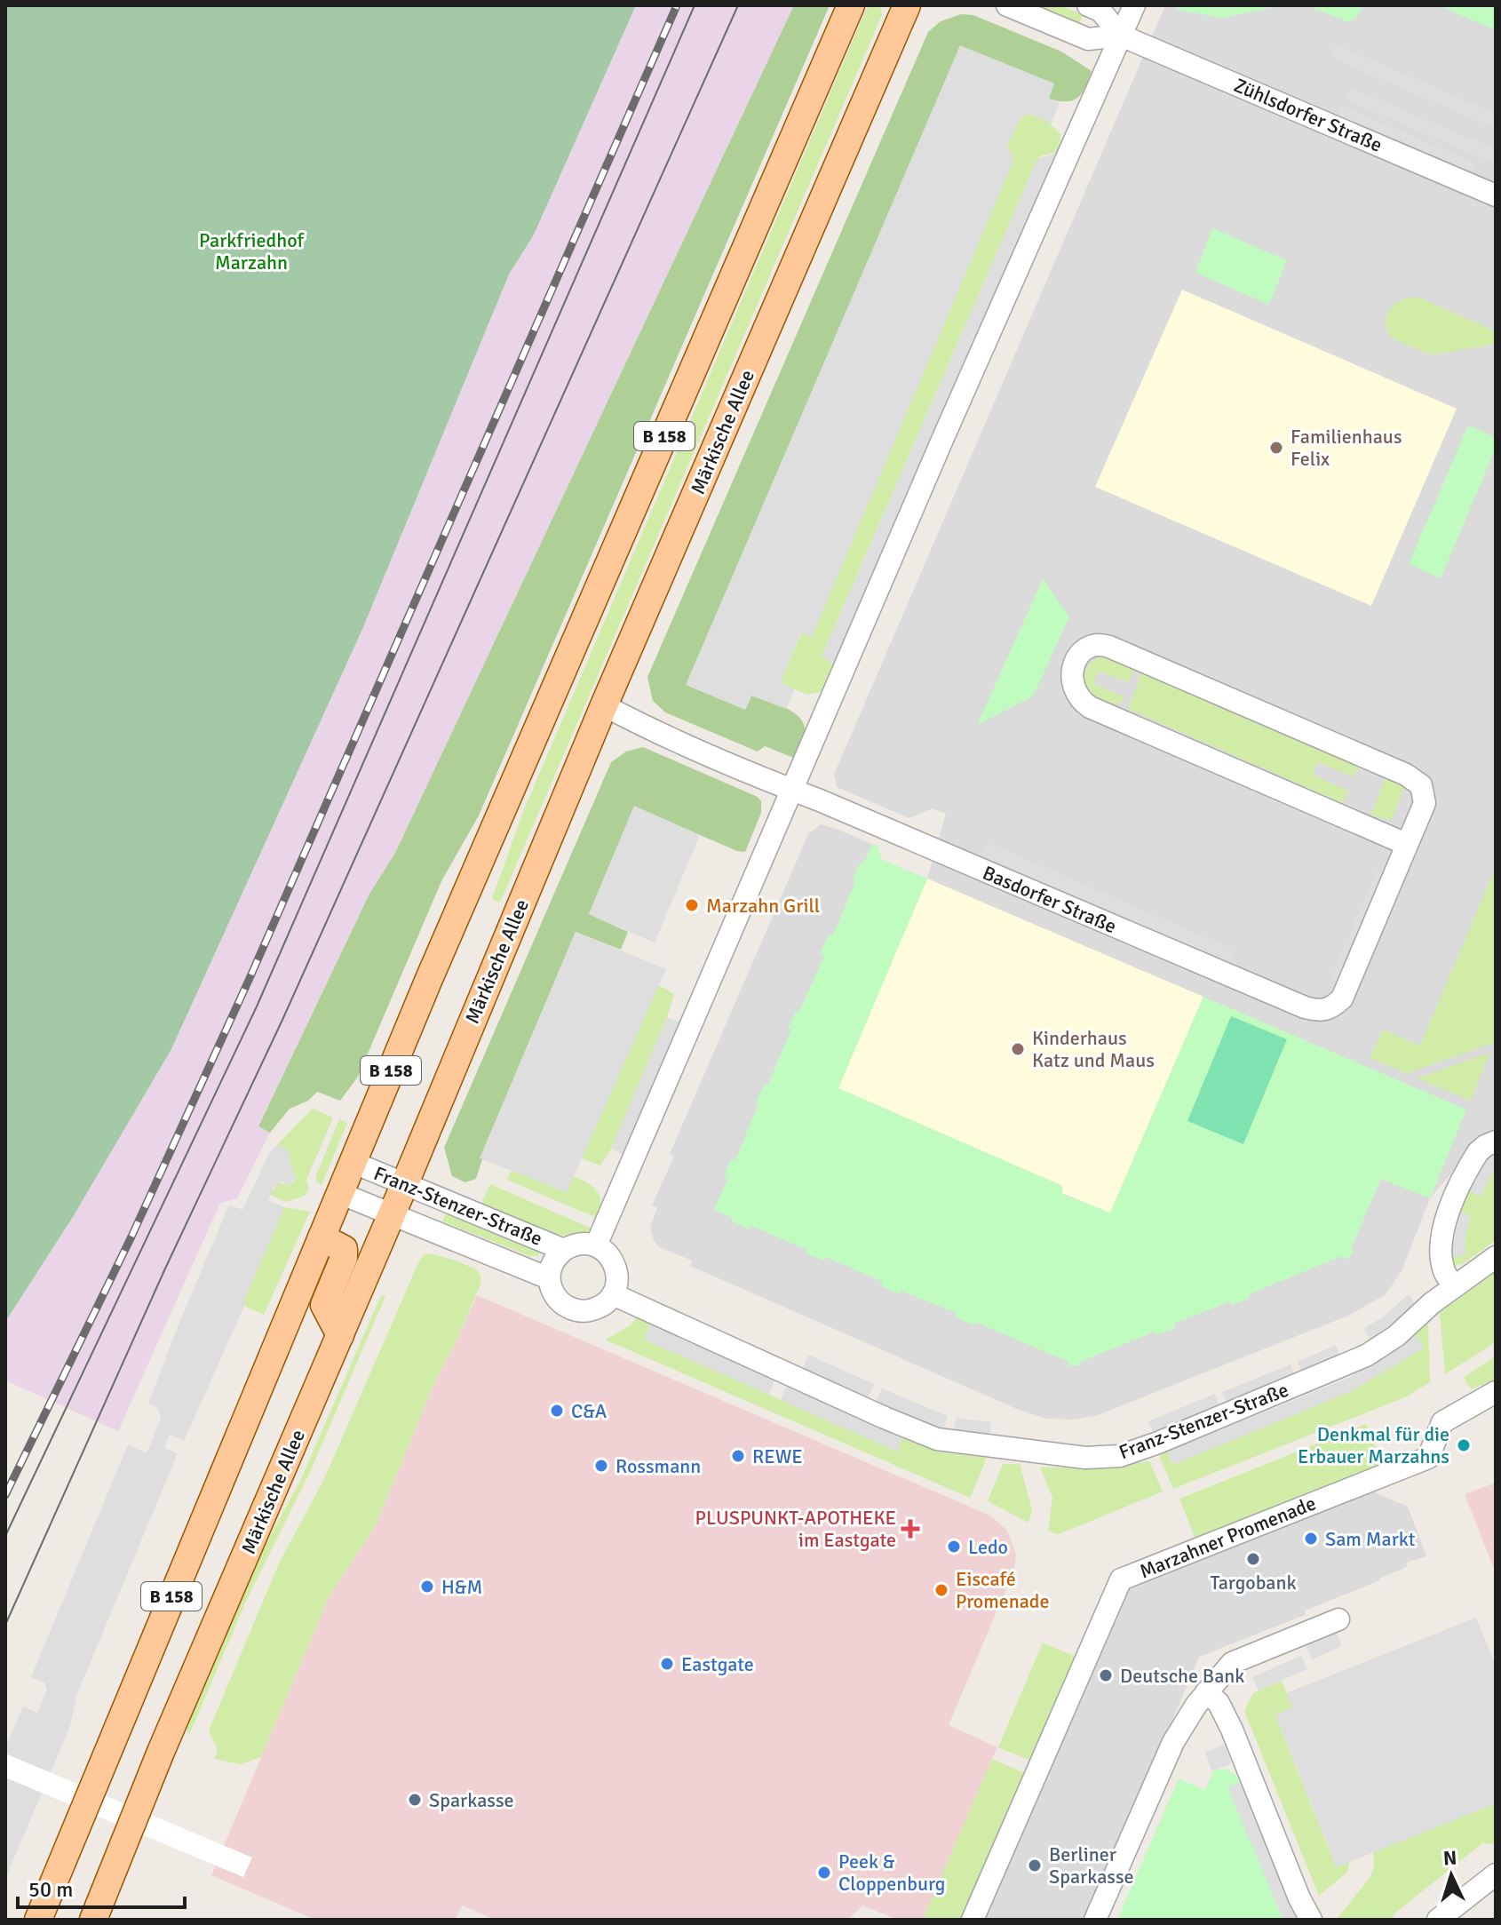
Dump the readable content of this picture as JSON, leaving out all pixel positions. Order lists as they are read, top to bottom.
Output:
{
  "streets": {
    "main road": ["Märkische Allee", "B 158"],
    "street": [
      "Zühlsdorfer Straße",
      "Basdorfer Straße",
      "Franz-Stenzer-Straße",
      "Marzahner Promenade"
    ]
  },
  "crossings": [
    ["Märkische Allee", "Basdorfer Straße"],
    ["Märkische Allee", "Franz-Stenzer-Straße"],
    ["B 158", "Franz-Stenzer-Straße"]
  ],
  "parks": ["Parkfriedhof Marzahn"],
  "places": {
    "other": [
      "Familienhaus Felix",
      "Marzahn Grill",
      "Kinderhaus Katz und Maus",
      "C&A",
      "Denkmal für die Erbauer Marzahns",
      "REWE",
      "Rossmann",
      "Sam Markt",
      "Ledo",
      "Targobank",
      "H&M",
      "Eiscafé Promenade",
      "Eastgate",
      "Deutsche Bank",
      "Sparkasse",
      "Berliner Sparkasse",
      "Peek & Cloppenburg"
    ],
    "health": ["PLUSPUNKT-APOTHEKE im Eastgate"]
  },
  "scale_bar": "50 m",
  "north": "top"
}
